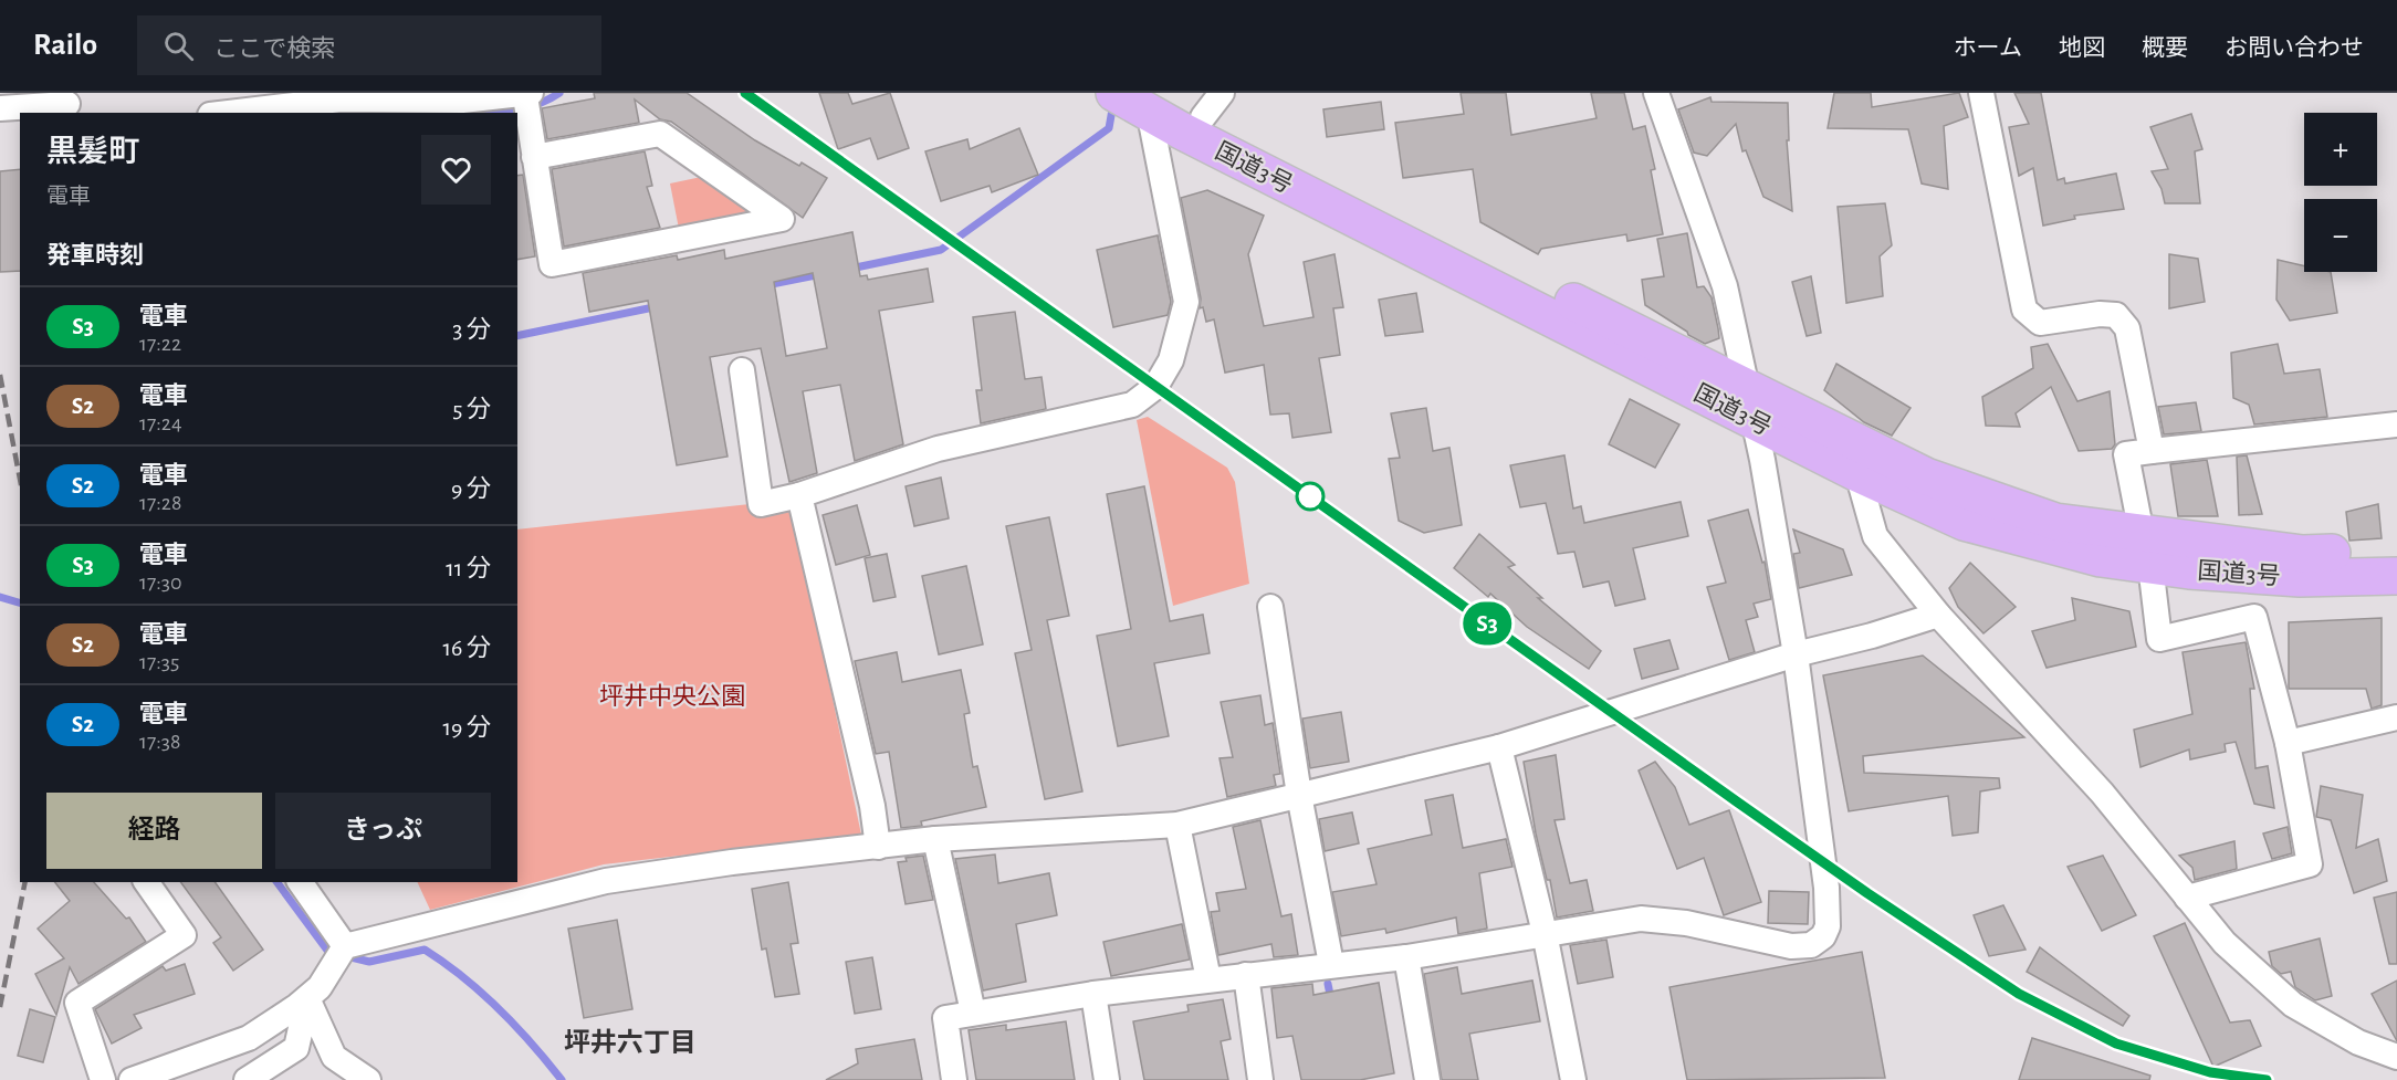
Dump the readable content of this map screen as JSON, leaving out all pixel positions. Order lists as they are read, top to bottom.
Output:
{
  "streets": {
    "highway": ["国道3号"]
  },
  "districts": ["坪井六丁目"],
  "parks": ["坪井中央公園"],
  "page": {
    "header": "Railo",
    "search": "ここで検索",
    "nav": [
      "ホーム",
      "地図",
      "概要",
      "お問い合わせ"
    ],
    "on_map": "S3",
    "map_buttons": ["+", "−"],
    "heading": [
      ["黒髪町", "電車"],
      "発車時刻"
    ],
    "list": [
      {
        "mark": "S3",
        "name": "電車",
        "note": "17:22",
        "value": "3 分"
      },
      {
        "mark": "S2",
        "name": "電車",
        "note": "17:24",
        "value": "5 分"
      },
      {
        "mark": "S2",
        "name": "電車",
        "note": "17:28",
        "value": "9 分"
      },
      {
        "mark": "S3",
        "name": "電車",
        "note": "17:30",
        "value": "11 分"
      },
      {
        "mark": "S2",
        "name": "電車",
        "note": "17:35",
        "value": "16 分"
      },
      {
        "mark": "S2",
        "name": "電車",
        "note": "17:38",
        "value": "19 分"
      }
    ],
    "buttons": ["経路", "きっぷ"]
  }
}
